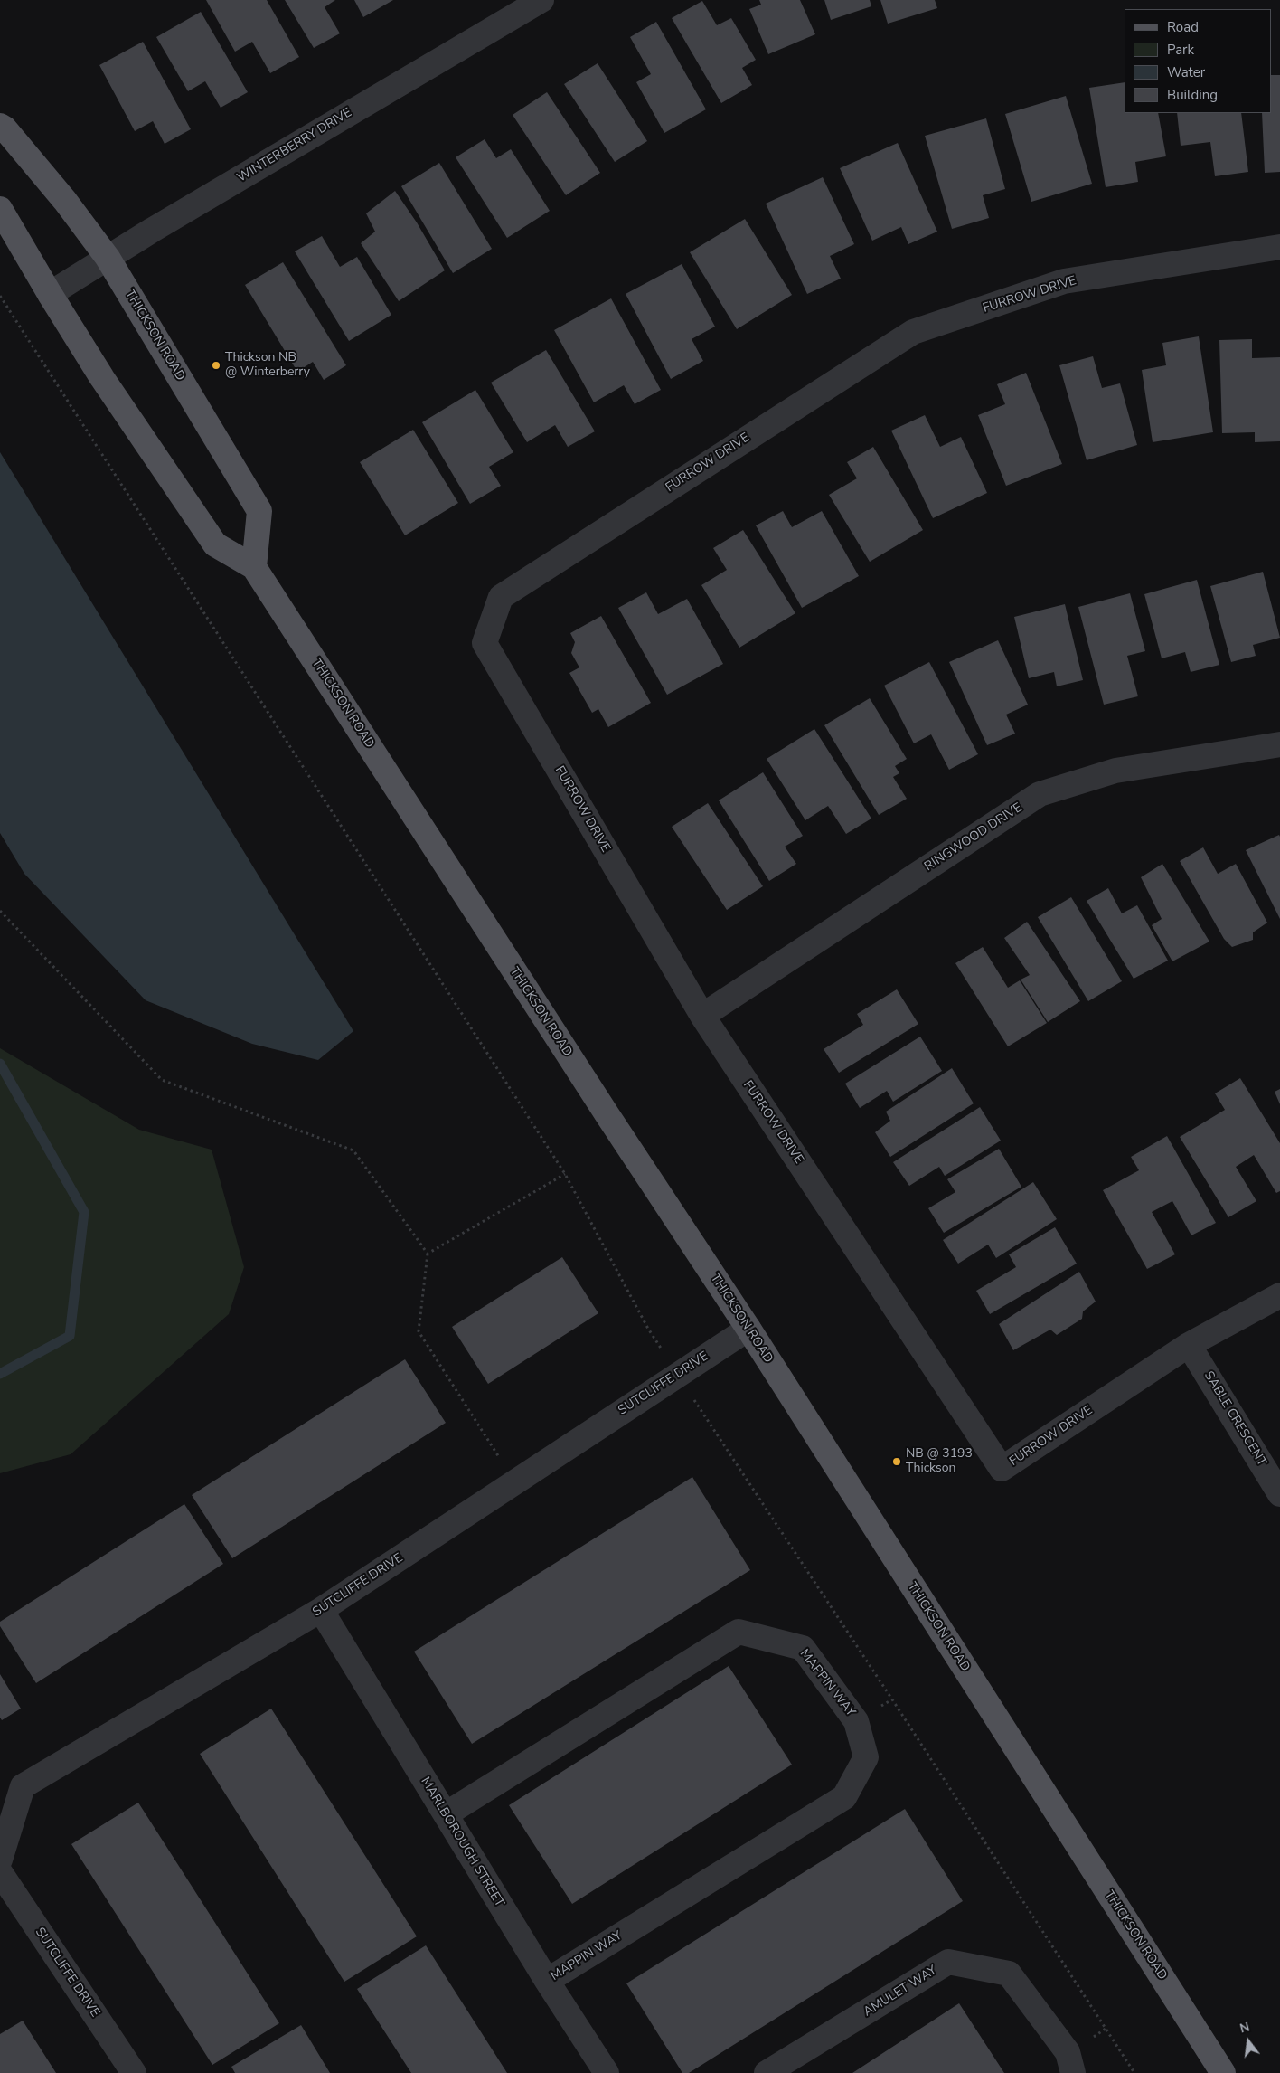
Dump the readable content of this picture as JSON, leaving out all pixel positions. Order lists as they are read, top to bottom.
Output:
{
  "streets": {
    "main road": ["THICKSON ROAD"],
    "street": [
      "WINTERBERRY DRIVE",
      "FURROW DRIVE",
      "RINGWOOD DRIVE",
      "SUTCLIFFE DRIVE",
      "SABLE CRESCENT",
      "MAPPIN WAY",
      "MARLBOROUGH STREET",
      "AMULET WAY"
    ]
  },
  "crossings": [
    ["WINTERBERRY DRIVE", "THICKSON ROAD"],
    ["FURROW DRIVE", "RINGWOOD DRIVE"],
    ["FURROW DRIVE", "SABLE CRESCENT"],
    ["THICKSON ROAD", "SUTCLIFFE DRIVE"],
    ["SUTCLIFFE DRIVE", "MARLBOROUGH STREET"],
    ["MAPPIN WAY", "MARLBOROUGH STREET"]
  ],
  "places": ["Thickson NB @ Winterberry", "NB @ 3193 Thickson"],
  "legend": [
    "Road",
    "Park",
    "Water",
    "Building"
  ],
  "north": "top"
}
